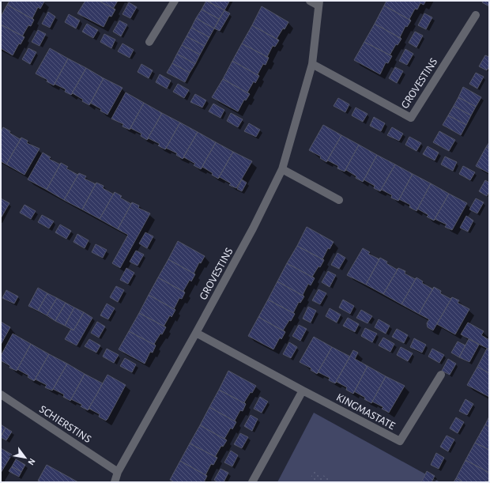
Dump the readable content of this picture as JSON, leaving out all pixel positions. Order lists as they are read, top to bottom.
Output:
{
  "streets": {
    "street": ["GROVESTINS", "KINGMASTATE", "SCHIERSTINS"]
  },
  "crossings": [
    ["GROVESTINS", "KINGMASTATE"],
    ["GROVESTINS", "SCHIERSTINS"]
  ],
  "north": "bottom right"
}
